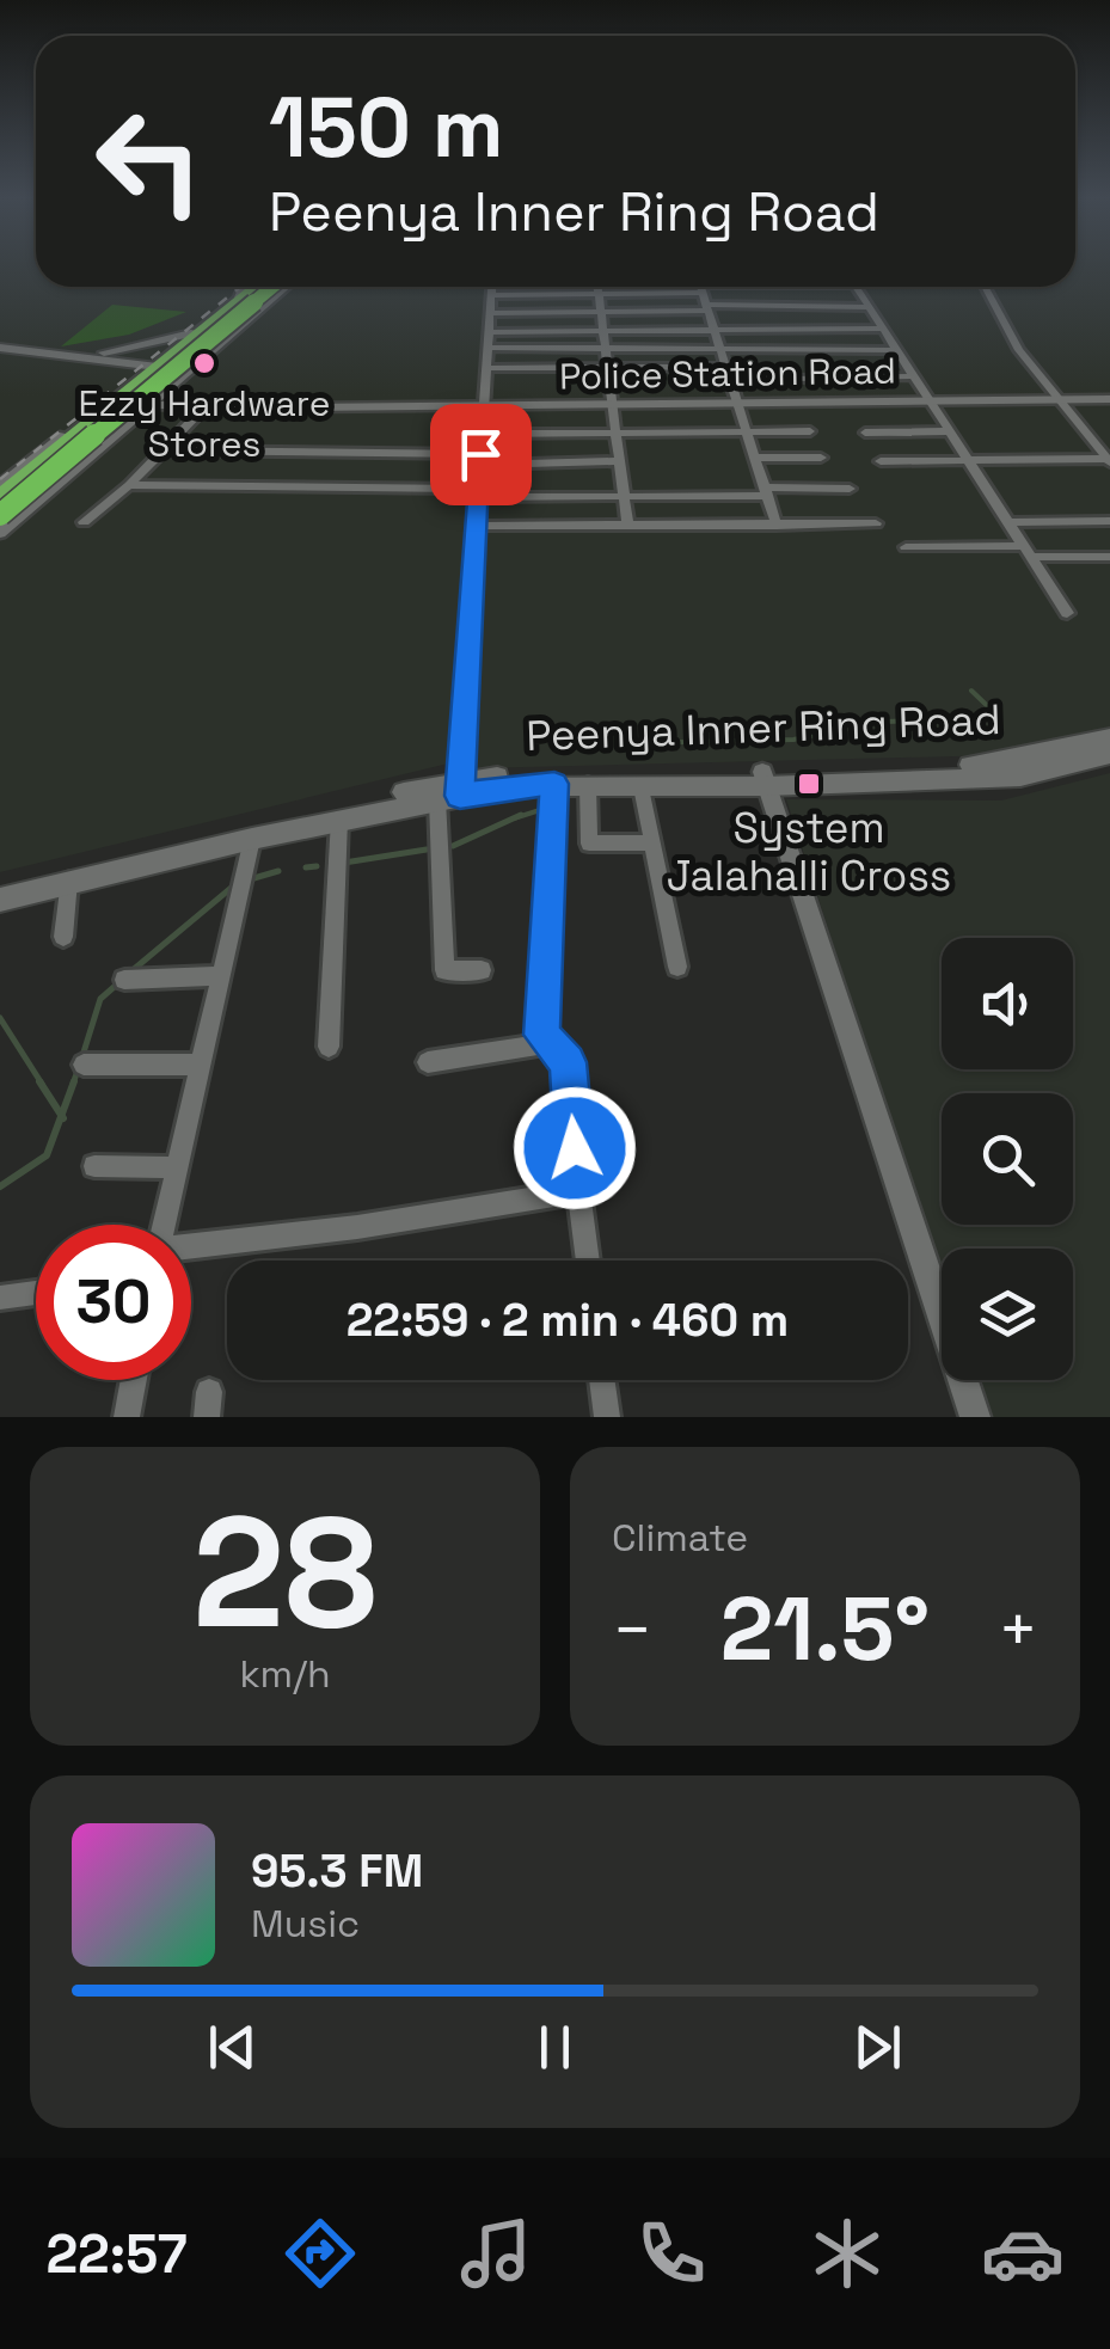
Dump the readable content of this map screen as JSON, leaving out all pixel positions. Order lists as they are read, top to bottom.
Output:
{
  "streets": {
    "main road": ["Peenya Inner Ring Road"],
    "street": ["Police Station Road"]
  },
  "places": {
    "other": ["Ezzy Hardware Stores"],
    "transit": ["System Jalahalli Cross"]
  },
  "page": {
    "turn": ["150 m", "Peenya Inner Ring Road"],
    "limit": "30",
    "trip": "22:59 · 2 min · 460 m",
    "tile": [
      ["28", "km/h"],
      "Climate"
    ],
    "heat": ["−", "21.5°", "+"],
    "song": ["95.3 FM", "Music"],
    "tabs": "22:57"
  }
}
